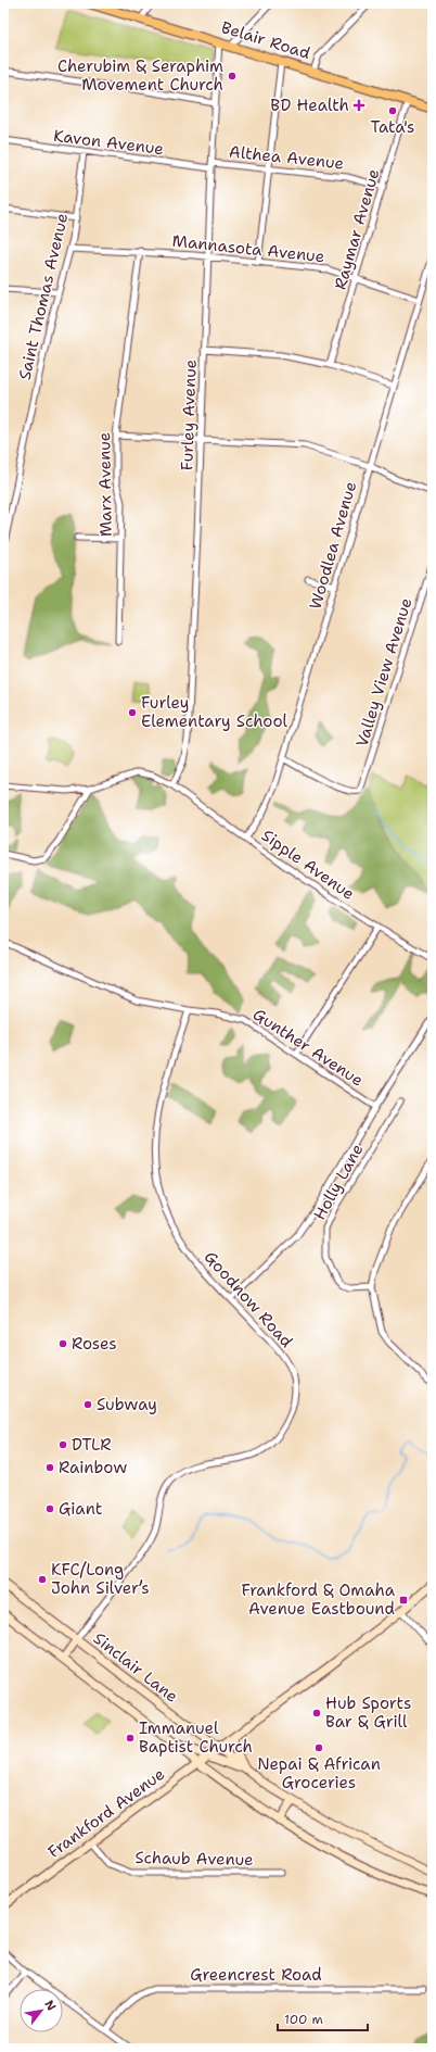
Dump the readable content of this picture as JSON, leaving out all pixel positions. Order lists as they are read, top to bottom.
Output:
{
  "streets": {
    "main road": ["Belair Road"],
    "street": [
      "Kavon Avenue",
      "Althea Avenue",
      "Raymar Avenue",
      "Mannasota Avenue",
      "Saint Thomas Avenue",
      "Furley Avenue",
      "Marx Avenue",
      "Woodlea Avenue",
      "Valley View Avenue",
      "Sipple Avenue",
      "Gunther Avenue",
      "Holly Lane",
      "Goodnow Road",
      "Sinclair Lane",
      "Frankford Avenue",
      "Schaub Avenue",
      "Greencrest Road"
    ]
  },
  "crossings": [
    ["Belair Road", "Raymar Avenue"],
    ["Belair Road", "Furley Avenue"],
    ["Kavon Avenue", "Althea Avenue"],
    ["Kavon Avenue", "Saint Thomas Avenue"],
    ["Kavon Avenue", "Furley Avenue"],
    ["Althea Avenue", "Raymar Avenue"],
    ["Althea Avenue", "Furley Avenue"],
    ["Raymar Avenue", "Mannasota Avenue"],
    ["Mannasota Avenue", "Saint Thomas Avenue"],
    ["Mannasota Avenue", "Furley Avenue"],
    ["Mannasota Avenue", "Marx Avenue"],
    ["Mannasota Avenue", "Woodlea Avenue"],
    ["Furley Avenue", "Sipple Avenue"],
    ["Woodlea Avenue", "Valley View Avenue"],
    ["Woodlea Avenue", "Sipple Avenue"],
    ["Gunther Avenue", "Goodnow Road"],
    ["Goodnow Road", "Sinclair Lane"],
    ["Sinclair Lane", "Frankford Avenue"],
    ["Frankford Avenue", "Schaub Avenue"]
  ],
  "places": {
    "other": [
      "Cherubim & Seraphim Movement Church",
      "Tata's",
      "Furley Elementary School",
      "Roses",
      "Subway",
      "DTLR",
      "Rainbow",
      "Giant",
      "KFC/Long John Silver’s",
      "Hub Sports Bar & Grill",
      "Immanuel Baptist Church",
      "Nepai & African Groceries"
    ],
    "health": ["BD Health"],
    "transit": ["Frankford & Omaha Avenue Eastbound"]
  },
  "scale_bar": "100 m",
  "north": "top right"
}
